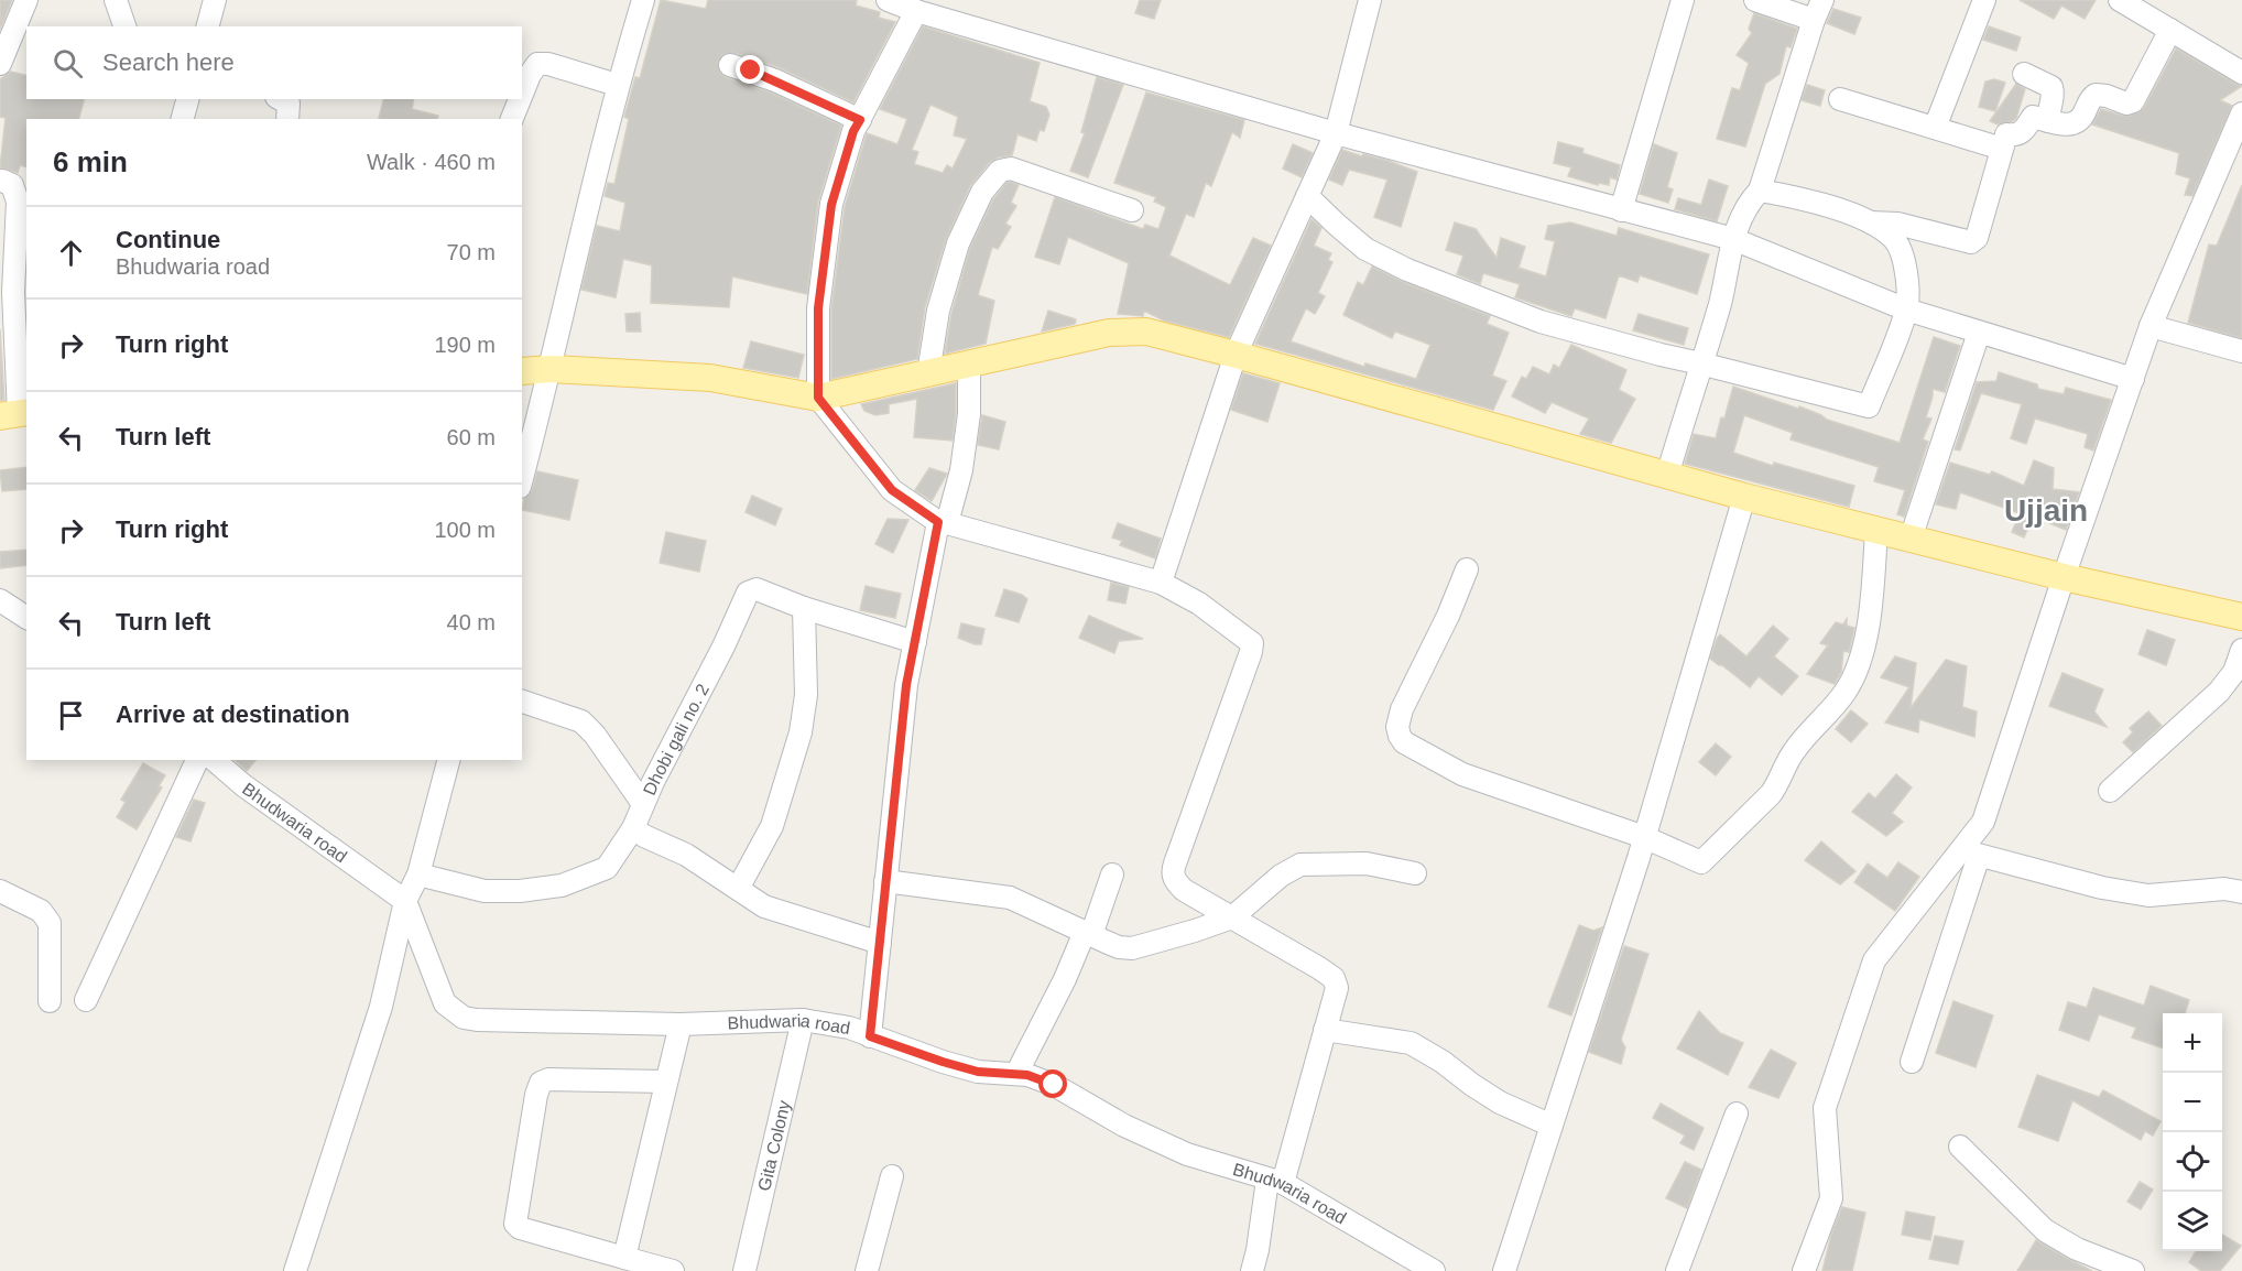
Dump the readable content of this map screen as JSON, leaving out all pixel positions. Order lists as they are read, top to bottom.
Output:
{
  "streets": {
    "street": ["Dhobi gali no. 2", "Bhudwaria road", "Gita Colony"]
  },
  "crossings": [
    ["Bhudwaria road", "Gita Colony"]
  ],
  "districts": ["Ujjain"],
  "page": {
    "search": "Search here",
    "heading": ["6 min", "Walk · 460 m"],
    "list": [
      ["Continue", "Bhudwaria road", "70 m"],
      ["Turn right", "190 m"],
      ["Turn left", "60 m"],
      ["Turn right", "100 m"],
      ["Turn left", "40 m"],
      "Arrive at destination"
    ],
    "map_buttons": ["+", "−"]
  }
}
